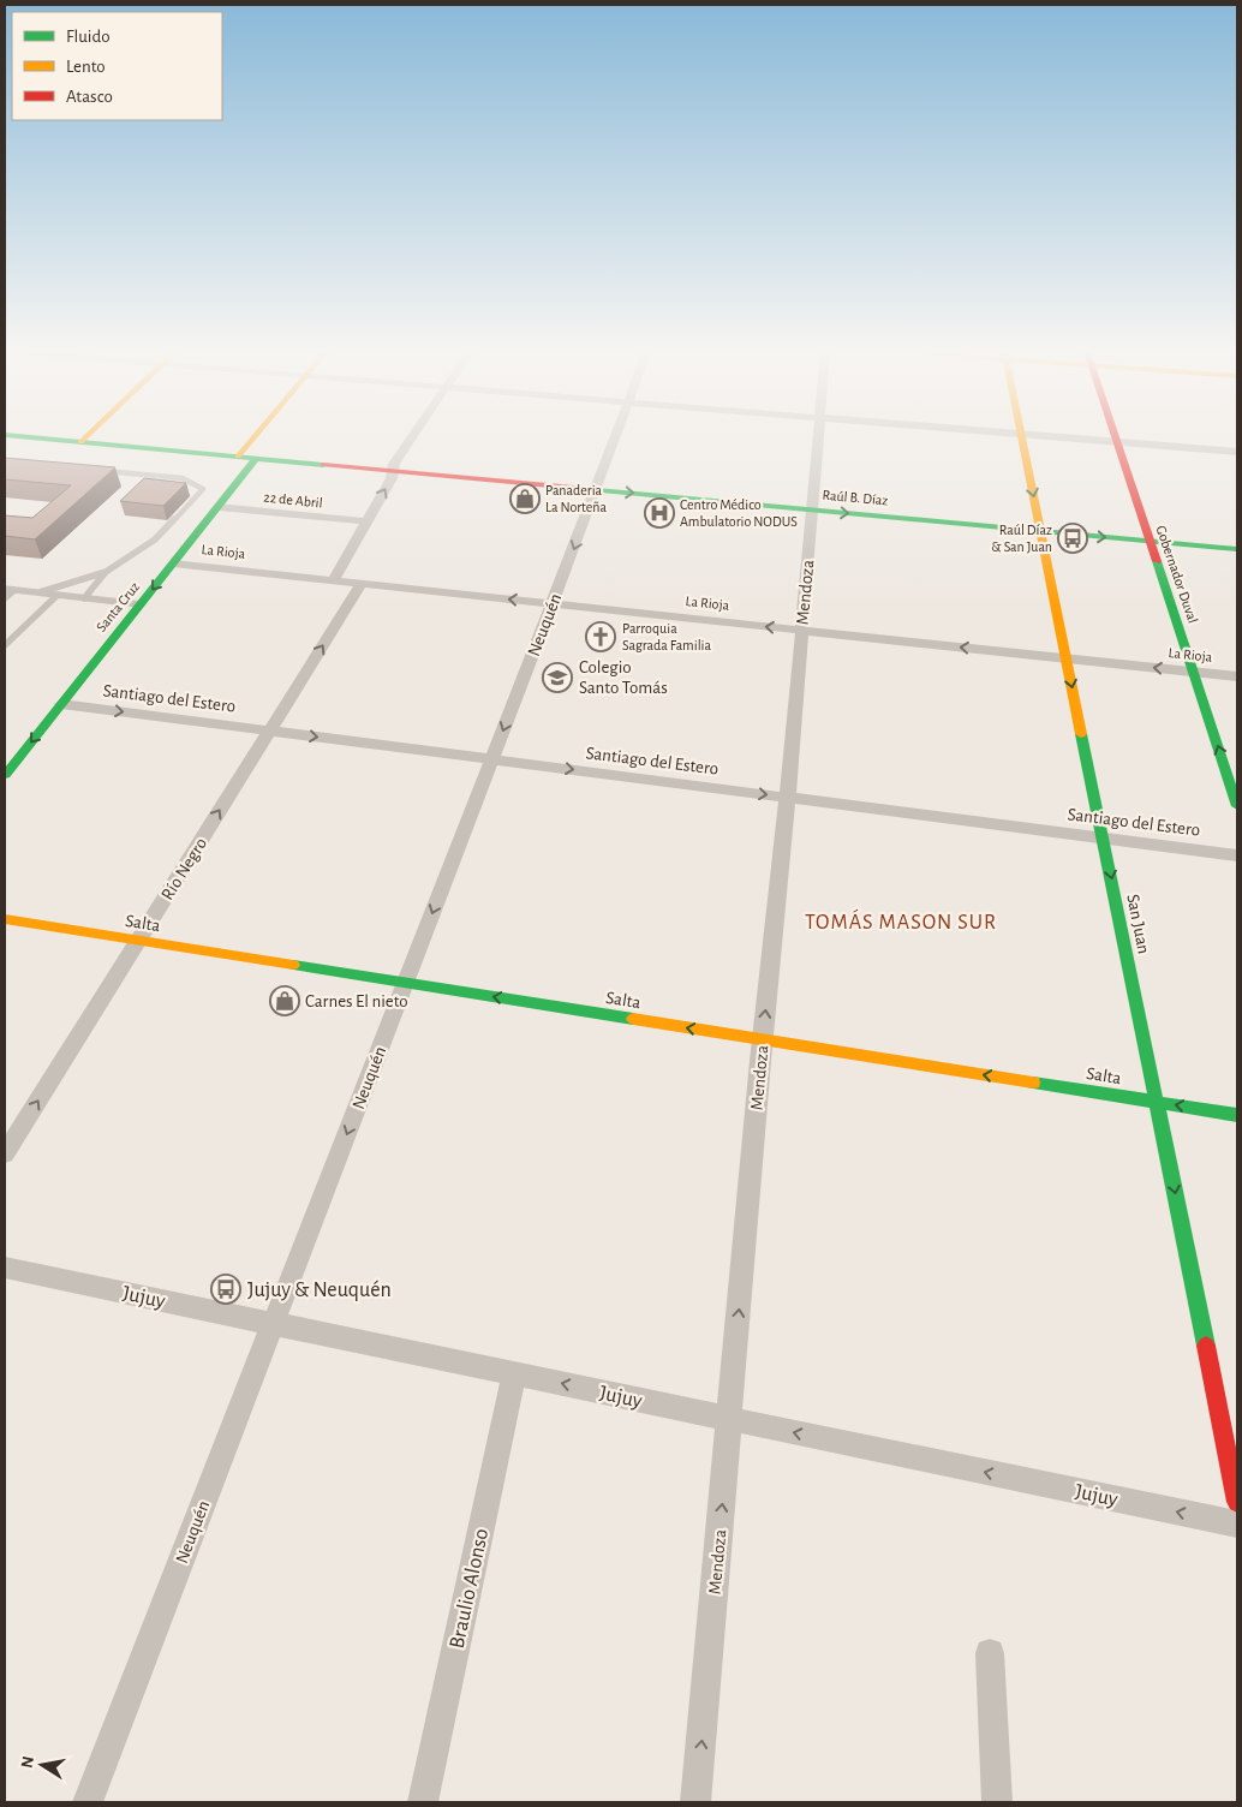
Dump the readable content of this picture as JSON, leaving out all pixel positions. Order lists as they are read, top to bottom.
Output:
{
  "streets": {
    "street": [
      "Raúl B. Díaz",
      "22 de Abril",
      "La Rioja",
      "Gobernador Duval",
      "Mendoza",
      "Santa Cruz",
      "Neuquén",
      "Santiago del Estero",
      "Río Negro",
      "Salta",
      "San Juan",
      "Jujuy",
      "Braulio Alonso"
    ]
  },
  "crossings": [
    ["Raúl B. Díaz", "Gobernador Duval"],
    ["Raúl B. Díaz", "Mendoza"],
    ["Raúl B. Díaz", "Santa Cruz"],
    ["Raúl B. Díaz", "Neuquén"],
    ["Raúl B. Díaz", "San Juan"],
    ["22 de Abril", "Santa Cruz"],
    ["La Rioja", "Gobernador Duval"],
    ["La Rioja", "Mendoza"],
    ["La Rioja", "Santa Cruz"],
    ["La Rioja", "Neuquén"],
    ["La Rioja", "Río Negro"],
    ["La Rioja", "San Juan"],
    ["Mendoza", "Santiago del Estero"],
    ["Mendoza", "Salta"],
    ["Mendoza", "Jujuy"],
    ["Santa Cruz", "Santiago del Estero"],
    ["Neuquén", "Santiago del Estero"],
    ["Neuquén", "Salta"],
    ["Neuquén", "Jujuy"],
    ["Santiago del Estero", "Río Negro"],
    ["Santiago del Estero", "San Juan"],
    ["Río Negro", "Salta"],
    ["Salta", "San Juan"],
    ["Jujuy", "Braulio Alonso"]
  ],
  "one_way": [
    "Raúl B. Díaz",
    "La Rioja",
    "Gobernador Duval",
    "Mendoza",
    "Santa Cruz",
    "Neuquén",
    "Santiago del Estero",
    "Río Negro",
    "Salta",
    "San Juan",
    "Jujuy"
  ],
  "districts": ["TOMÁS MASON SUR"],
  "places": {
    "shop": ["Panaderia La Norteña", "Carnes El nieto"],
    "hospital": ["Centro Médico Ambulatorio NODUS"],
    "bus stop": ["Raúl Díaz & San Juan", "Jujuy & Neuquén"],
    "church": ["Parroquia Sagrada Familia"],
    "school or university": ["Colegio Santo Tomás"]
  },
  "legend": ["Fluido", "Lento", "Atasco"],
  "north": "left"
}
